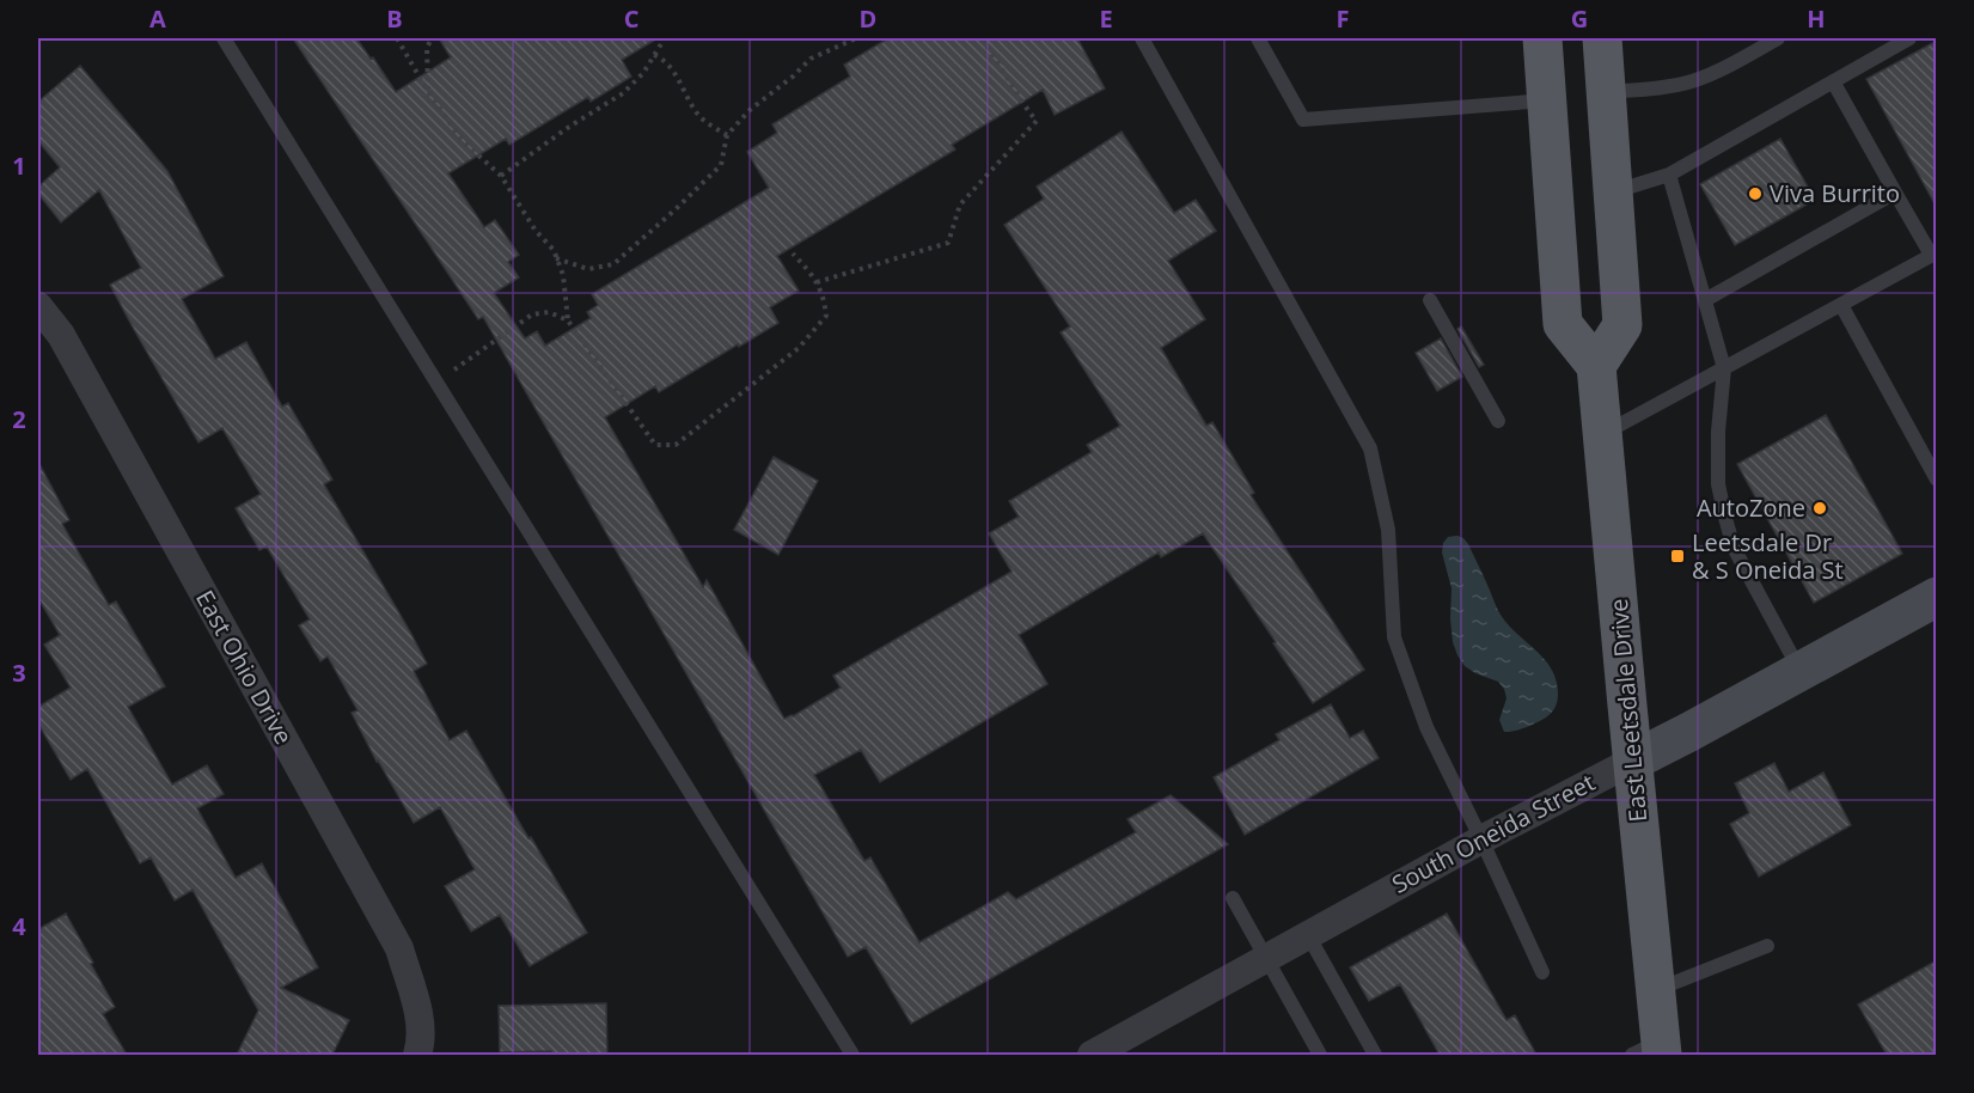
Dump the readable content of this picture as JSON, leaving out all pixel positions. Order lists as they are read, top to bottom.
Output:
{
  "streets": {
    "main road": ["East Leetsdale Drive"],
    "street": ["East Ohio Drive", "South Oneida Street"]
  },
  "crossings": [
    ["East Leetsdale Drive", "South Oneida Street"]
  ],
  "places": {
    "other": ["Viva Burrito", "AutoZone"],
    "transit": ["Leetsdale Dr & S Oneida St"]
  },
  "grid": {
    "columns": [
      "A",
      "B",
      "C",
      "D",
      "E",
      "F",
      "G",
      "H"
    ],
    "rows": [
      "1",
      "2",
      "3",
      "4"
    ]
  }
}
